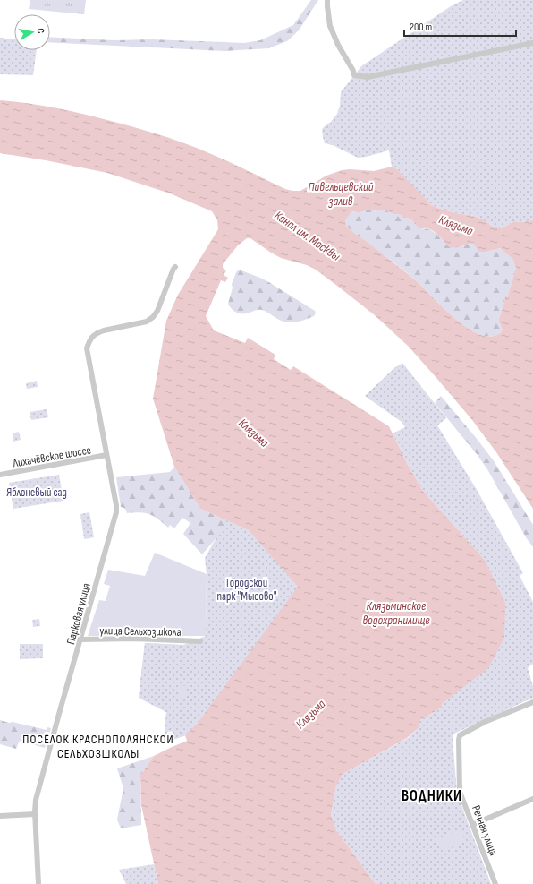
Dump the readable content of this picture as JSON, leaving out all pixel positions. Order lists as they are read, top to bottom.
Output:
{
  "streets": {
    "street": [
      "Лихачёвское шоссе",
      "Парковая улица",
      "улица Сельхозшкола",
      "Речная улица"
    ]
  },
  "crossings": [
    ["Лихачёвское шоссе", "Парковая улица"],
    ["Парковая улица", "улица Сельхозшкола"]
  ],
  "districts": ["ПОСЁЛОК КРАСНОПОЛЯНСКОЙ СЕЛЬХОЗШКОЛЫ", "ВОДНИКИ"],
  "water": [
    "Павельцевский залив",
    "Клязьма",
    "Канал им. Москвы",
    "Клязьминское водохранилище"
  ],
  "parks": ["Яблоневый сад", "Городской парк \"Мысово\""],
  "scale_bar": "200 m",
  "north": "right"
}
